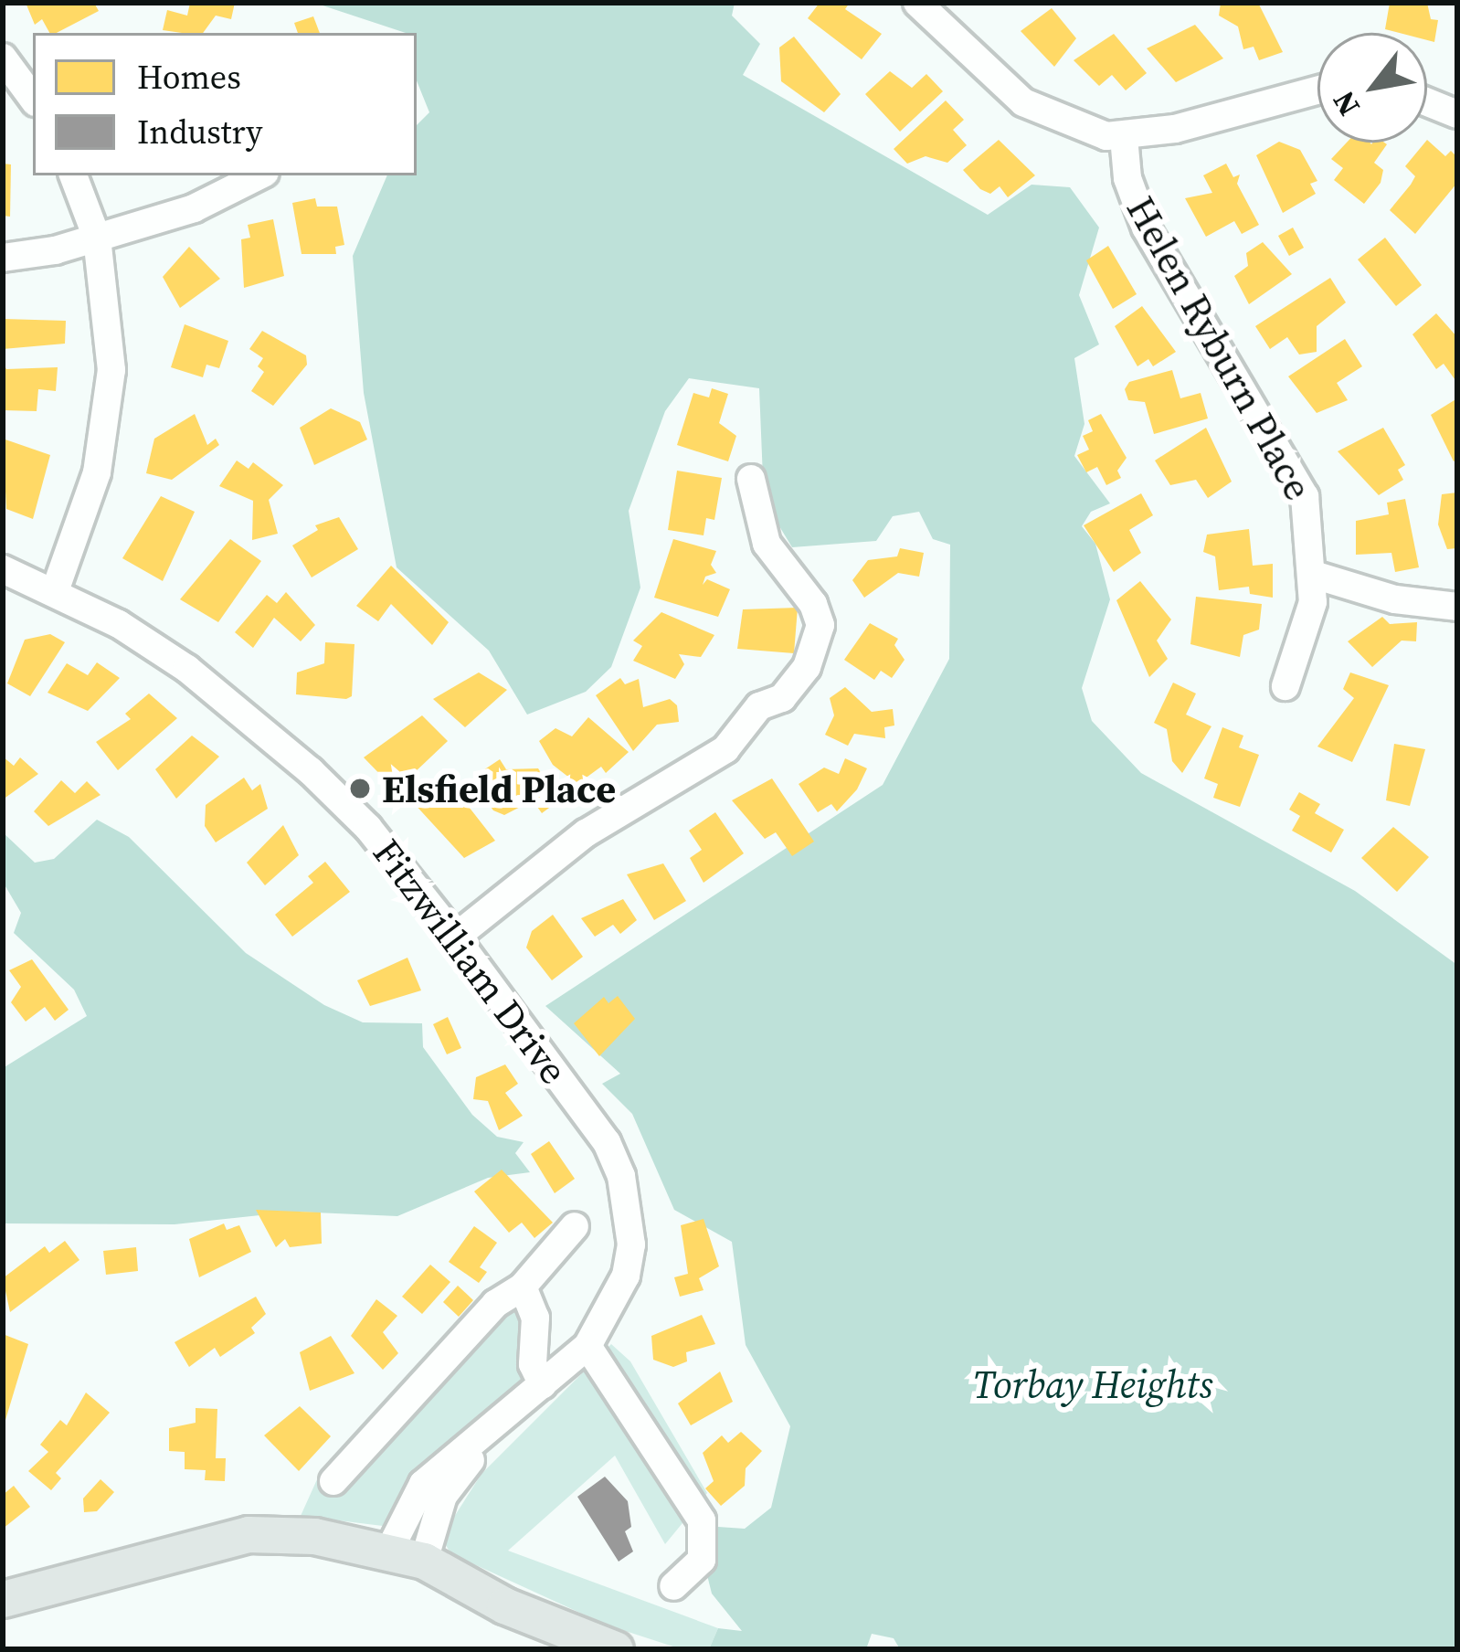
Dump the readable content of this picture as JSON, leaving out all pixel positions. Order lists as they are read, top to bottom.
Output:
{
  "streets": {
    "street": ["Helen Ryburn Place", "Fitzwilliam Drive"]
  },
  "parks": ["Torbay Heights"],
  "places": ["Elsfield Place"],
  "legend": ["Homes", "Industry"],
  "north": "bottom left"
}
